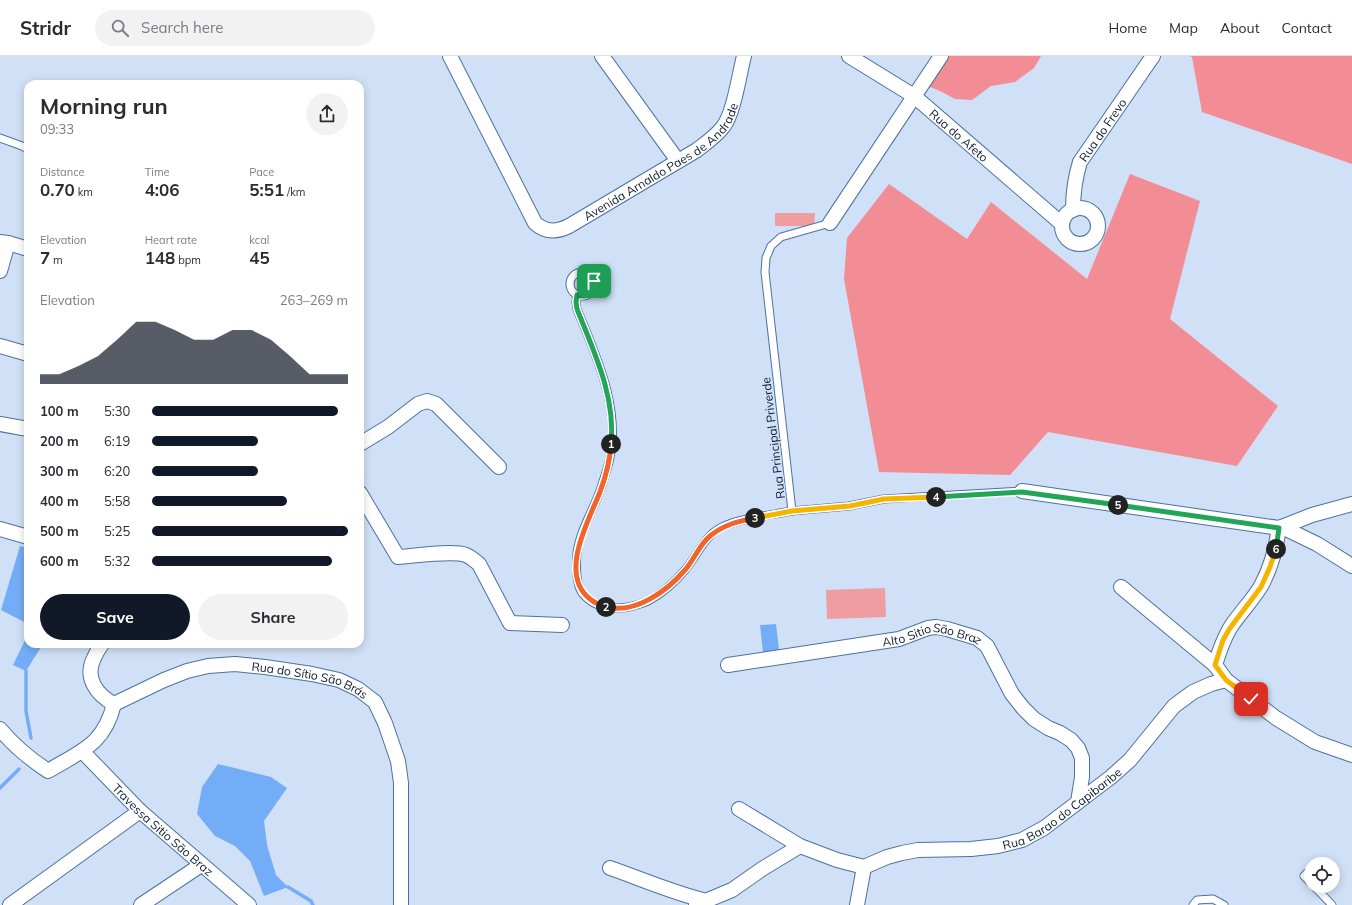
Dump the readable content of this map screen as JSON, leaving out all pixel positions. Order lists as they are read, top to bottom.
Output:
{
  "streets": {
    "street": [
      "Rua do Frevo",
      "Rua do Afeto",
      "Avenida Arnaldo Paes de Andrade",
      "Alto Sitio São Braz",
      "Rua do Sítio São Brás",
      "Rua Barao do Capibaribe",
      "Travessa Sitio São Braz"
    ],
    "lane": ["Rua Principal Priverde"]
  },
  "crossings": [
    ["Rua do Frevo", "Rua do Afeto"],
    ["Alto Sitio São Braz", "Rua Barao do Capibaribe"]
  ],
  "page": {
    "header": "Stridr",
    "search": "Search here",
    "nav": [
      "Home",
      "Map",
      "About",
      "Contact"
    ],
    "heading": ["Morning run", "09:33"],
    "stats": [
      ["Distance", "0.70 km"],
      ["Time", "4:06"],
      ["Pace", "5:51 /km"],
      ["Elevation", "7 m"],
      ["Heart rate", "148 bpm"],
      ["kcal", "45"]
    ],
    "chart": ["Elevation", "263–269 m"],
    "list": [
      {
        "name": "100 m",
        "note": "5:30"
      },
      {
        "name": "200 m",
        "note": "6:19"
      },
      {
        "name": "300 m",
        "note": "6:20"
      },
      {
        "name": "400 m",
        "note": "5:58"
      },
      {
        "name": "500 m",
        "note": "5:25"
      },
      {
        "name": "600 m",
        "note": "5:32"
      }
    ],
    "pins": [
      "1",
      "4",
      "5",
      "3",
      "6",
      "2"
    ],
    "buttons": ["Save", "Share"]
  }
}
